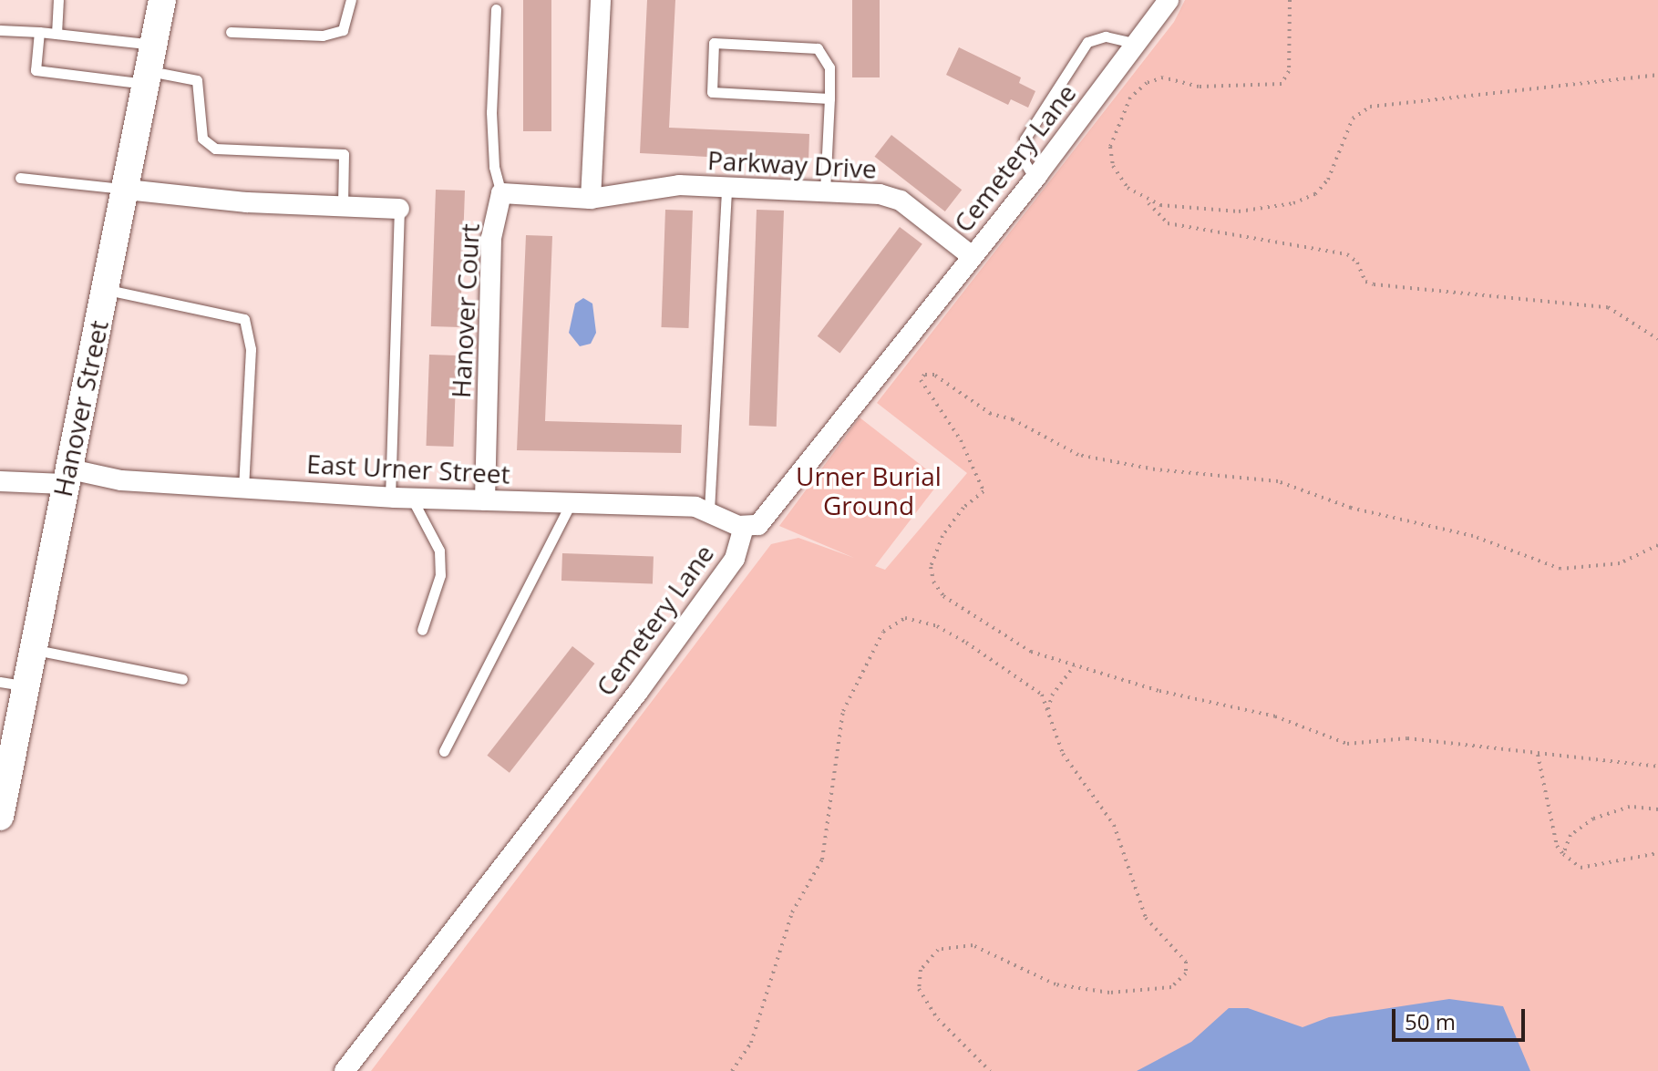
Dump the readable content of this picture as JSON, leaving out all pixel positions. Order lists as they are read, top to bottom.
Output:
{
  "streets": {
    "main road": ["Hanover Street"],
    "street": [
      "Cemetery Lane",
      "Parkway Drive",
      "Hanover Court",
      "East Urner Street"
    ]
  },
  "crossings": [
    ["Cemetery Lane", "Parkway Drive"],
    ["Cemetery Lane", "East Urner Street"],
    ["Parkway Drive", "Hanover Court"],
    ["Hanover Court", "East Urner Street"],
    ["Hanover Street", "East Urner Street"]
  ],
  "parks": ["Urner Burial Ground"],
  "scale_bar": "50 m"
}
